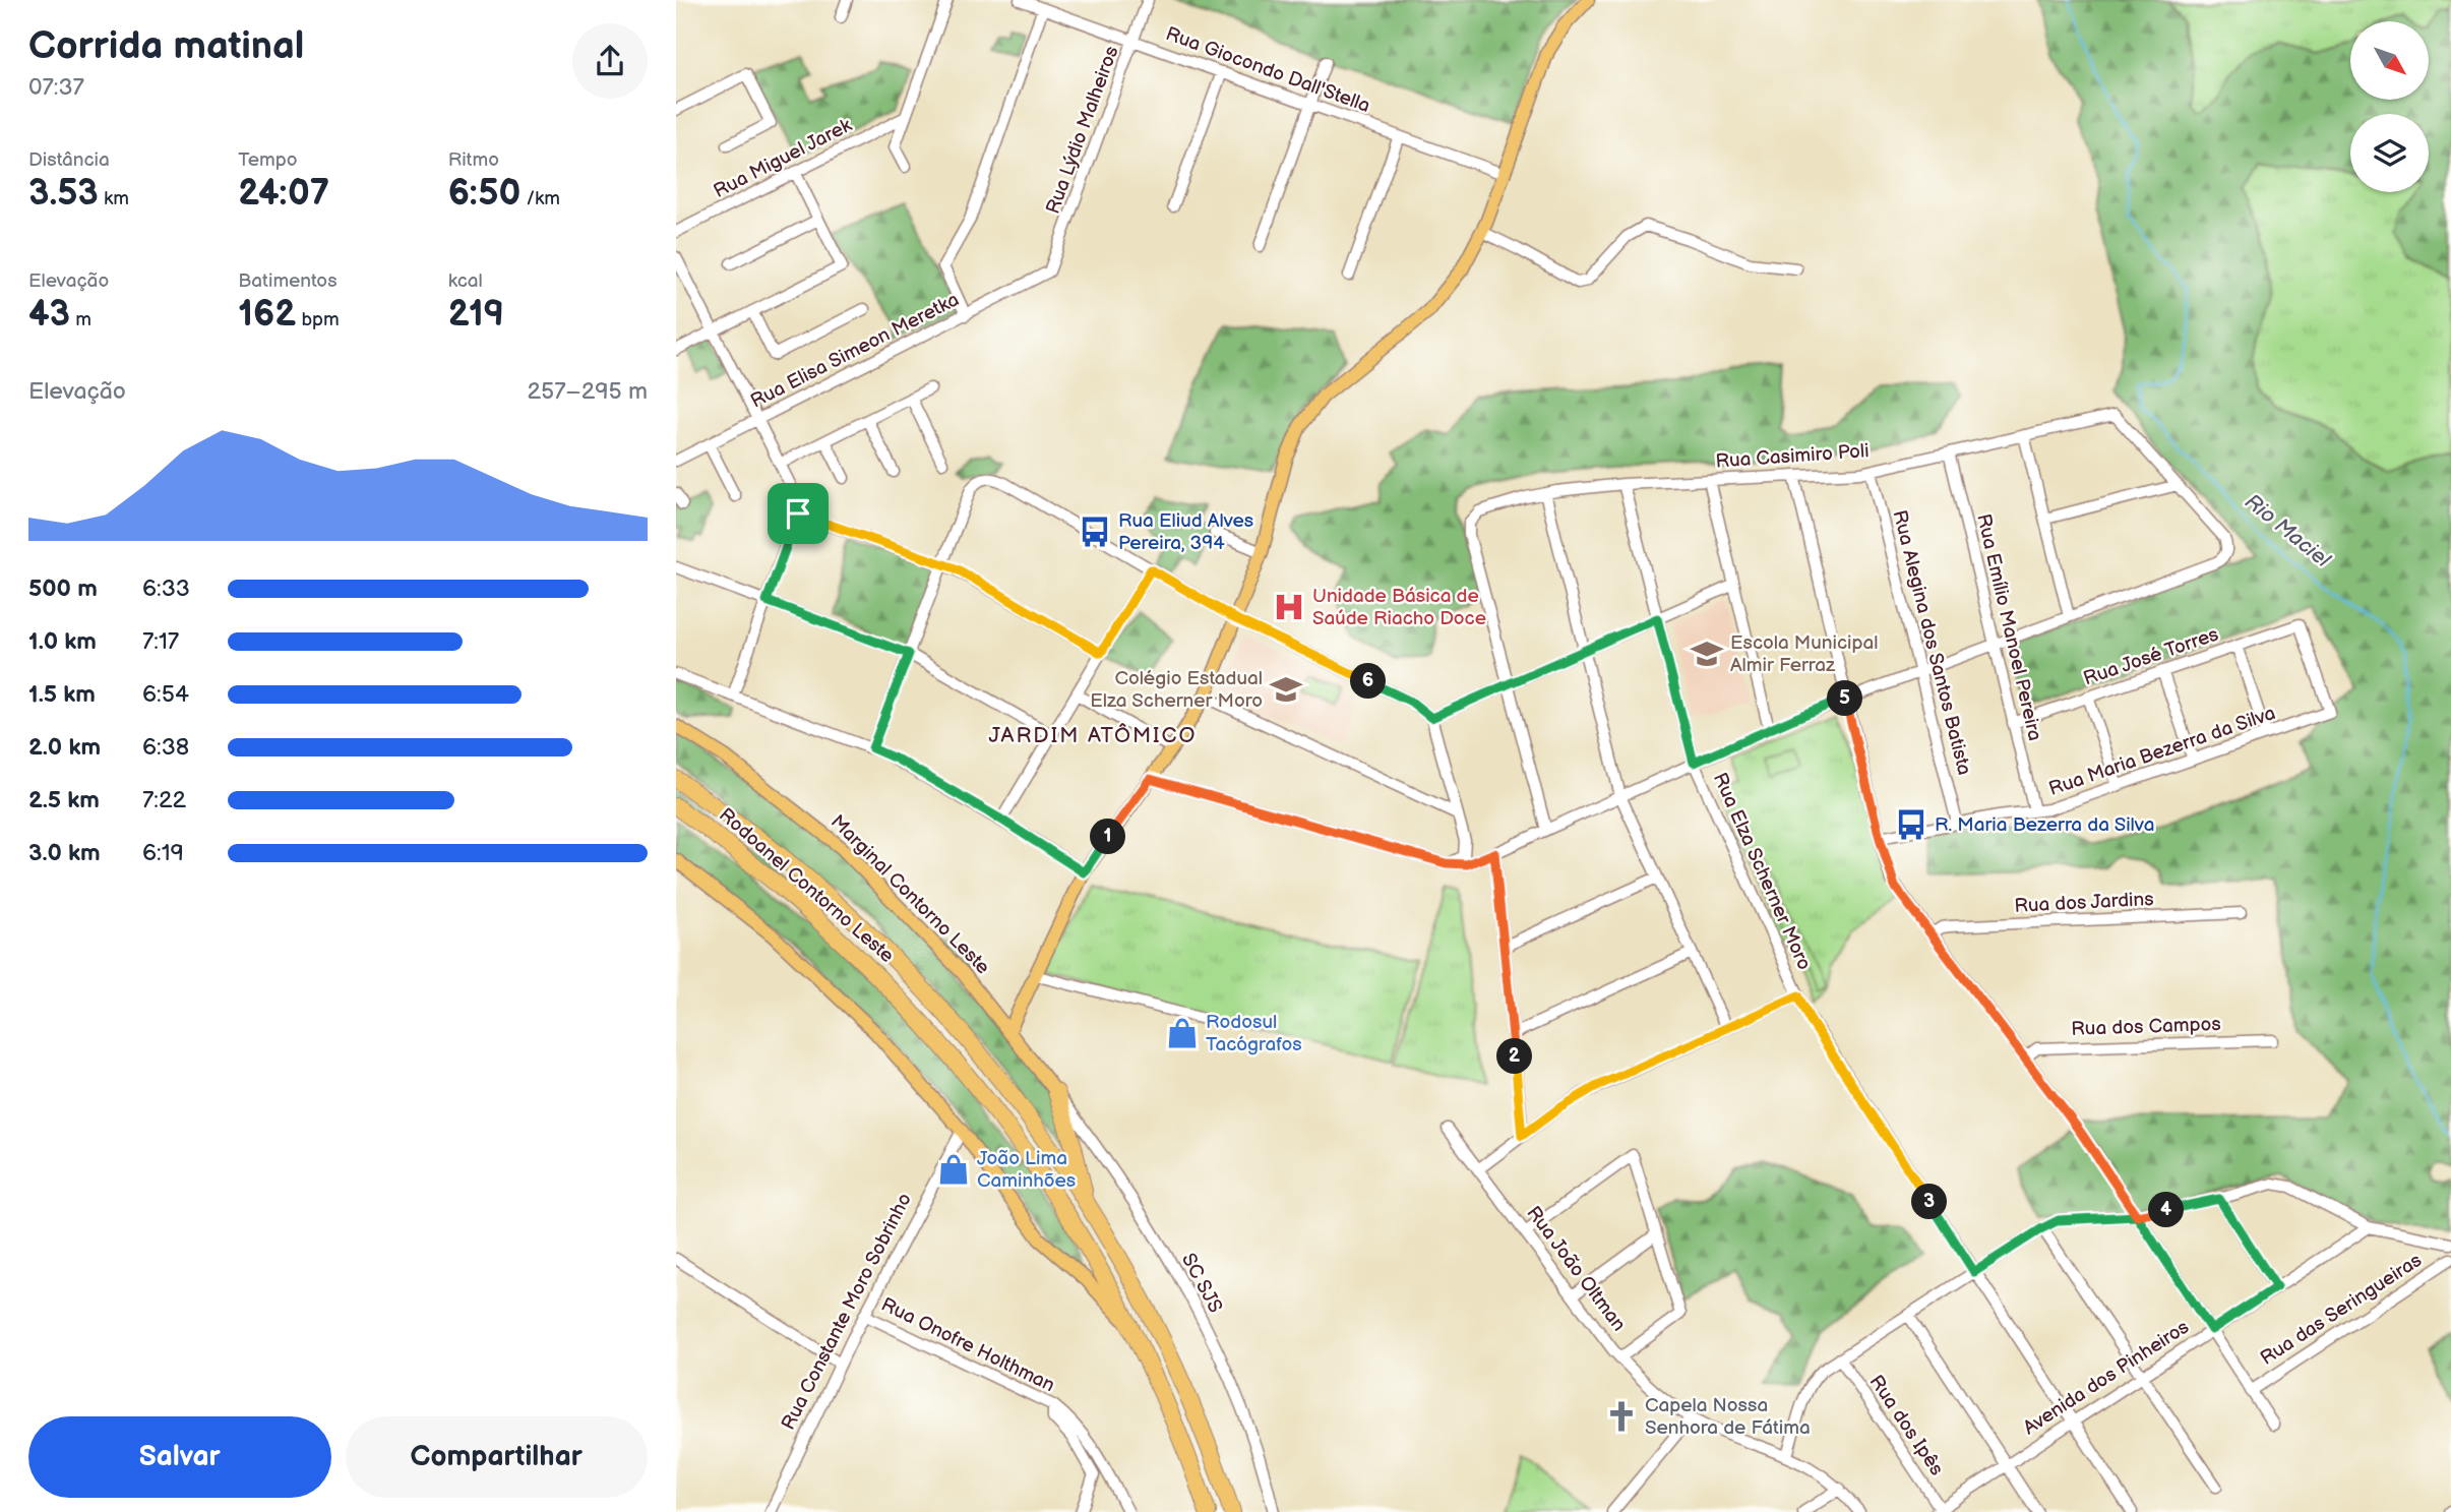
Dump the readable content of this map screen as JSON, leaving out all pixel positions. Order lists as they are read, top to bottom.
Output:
{
  "streets": {
    "highway": ["Rodoanel Contorno Leste"],
    "main road": ["Marginal Contorno Leste"],
    "street": [
      "Rua Giocondo Dall'Stella",
      "Rua Lýdio Malheiros",
      "Rua Miguel Jarek",
      "Rua Elisa Simeon Meretka",
      "Rua Casimiro Poli",
      "Rua Emílio Manoel Pereira",
      "Rua Alegina dos Santos Batista",
      "Rua José Torres",
      "Rua Maria Bezerra da Silva",
      "Rua Elza Scherner Moro",
      "Rua dos Jardins",
      "Rua dos Campos",
      "Rua João Oltman",
      "SC SJS",
      "Rua das Seringueiras",
      "Rua Constante Moro Sobrinho",
      "Rua Onofre Holthman",
      "Avenida dos Pinheiros",
      "Rua dos Ipês"
    ]
  },
  "crossings": [
    ["Rua Giocondo Dall'Stella", "Rua Lýdio Malheiros"],
    ["Rua Lýdio Malheiros", "Rua Elisa Simeon Meretka"],
    ["Rua Casimiro Poli", "Rua Emílio Manoel Pereira"],
    ["Rua Casimiro Poli", "Rua Alegina dos Santos Batista"],
    ["Rua Casimiro Poli", "Rua Elza Scherner Moro"],
    ["Rua Emílio Manoel Pereira", "Rua José Torres"],
    ["Rua Emílio Manoel Pereira", "Rua Maria Bezerra da Silva"],
    ["Rua Alegina dos Santos Batista", "Rua Maria Bezerra da Silva"],
    ["Rua José Torres", "Rua Maria Bezerra da Silva"],
    ["Rua Elza Scherner Moro", "Avenida dos Pinheiros"],
    ["Marginal Contorno Leste", "SC SJS"],
    ["Rua Constante Moro Sobrinho", "Rua Onofre Holthman"],
    ["Avenida dos Pinheiros", "Rua dos Ipês"]
  ],
  "districts": ["JARDIM ATÔMICO"],
  "water": ["Rio Maciel"],
  "places": {
    "bus stop": ["Rua Eliud Alves Pereira, 394", "R. Maria Bezerra da Silva"],
    "hospital": ["Unidade Básica de Saúde Riacho Doce"],
    "school or university": ["Escola Municipal Almir Ferraz", "Colégio Estadual Elza Scherner Moro"],
    "shop": ["Rodosul Tacógrafos", "João Lima Caminhões"],
    "church": ["Capela Nossa Senhora de Fátima"]
  },
  "north": "bottom right",
  "page": {
    "heading": ["Corrida matinal", "07:37"],
    "stats": [
      ["Distância", "3.53 km"],
      ["Tempo", "24:07"],
      ["Ritmo", "6:50 /km"],
      ["Elevação", "43 m"],
      ["Batimentos", "162 bpm"],
      ["kcal", "219"]
    ],
    "chart": ["Elevação", "257–295 m"],
    "list": [
      {
        "name": "500 m",
        "note": "6:33"
      },
      {
        "name": "1.0 km",
        "note": "7:17"
      },
      {
        "name": "1.5 km",
        "note": "6:54"
      },
      {
        "name": "2.0 km",
        "note": "6:38"
      },
      {
        "name": "2.5 km",
        "note": "7:22"
      },
      {
        "name": "3.0 km",
        "note": "6:19"
      }
    ],
    "pins": [
      "6",
      "5",
      "1",
      "2",
      "3",
      "4"
    ],
    "buttons": ["Salvar", "Compartilhar"]
  }
}
